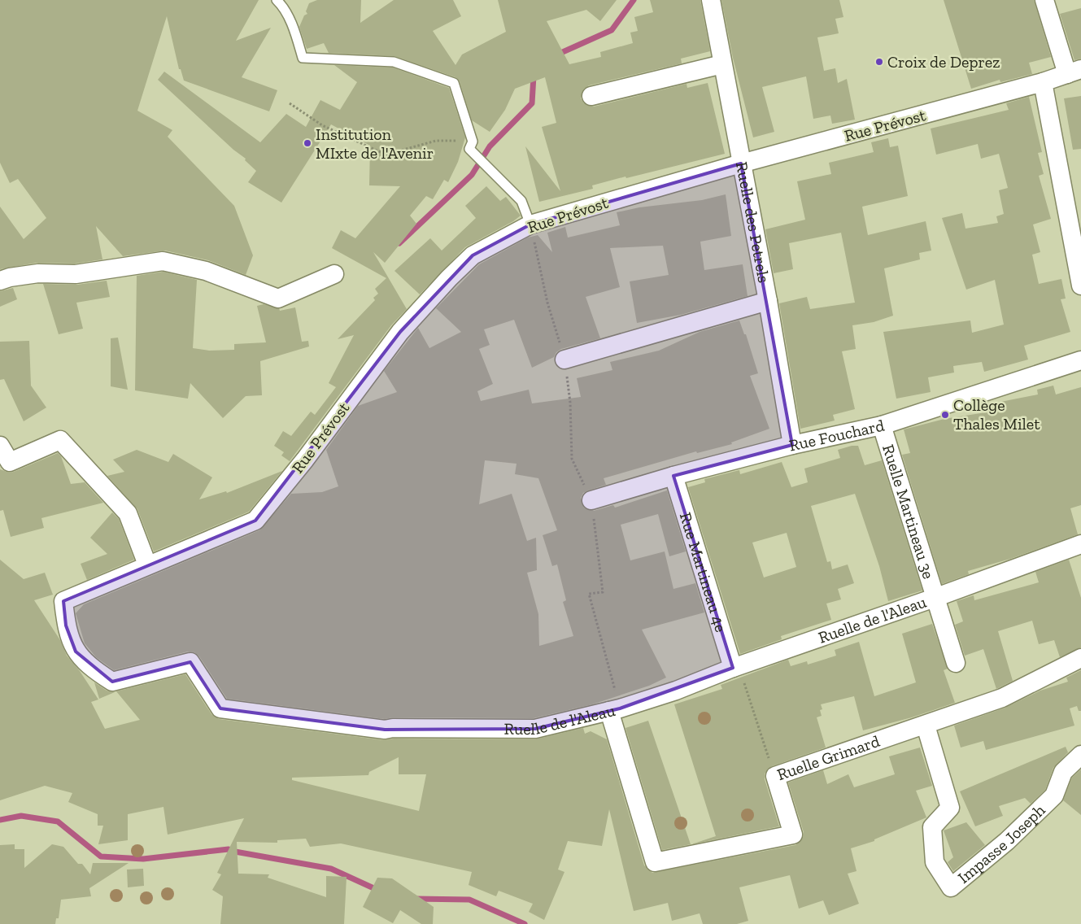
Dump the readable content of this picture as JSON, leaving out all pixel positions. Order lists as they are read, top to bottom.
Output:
{
  "streets": {
    "street": [
      "Rue Prévost",
      "Ruelle des Petrels",
      "Rue Fouchard",
      "Ruelle Martineau 3e",
      "Rue Martineau 4e",
      "Ruelle de l'Aleau",
      "Ruelle Grimard",
      "Impasse Joseph"
    ]
  },
  "crossings": [
    ["Rue Prévost", "Ruelle des Petrels"],
    ["Rue Prévost", "Ruelle de l'Aleau"],
    ["Ruelle des Petrels", "Rue Fouchard"],
    ["Rue Fouchard", "Ruelle Martineau 3e"],
    ["Rue Fouchard", "Rue Martineau 4e"],
    ["Ruelle Martineau 3e", "Ruelle de l'Aleau"],
    ["Rue Martineau 4e", "Ruelle de l'Aleau"],
    ["Ruelle de l'Aleau", "Ruelle Grimard"],
    ["Ruelle Grimard", "Impasse Joseph"]
  ],
  "places": ["Croix de Deprez", "Institution MIxte de l'Avenir", "Collège Thales Milet"]
}
